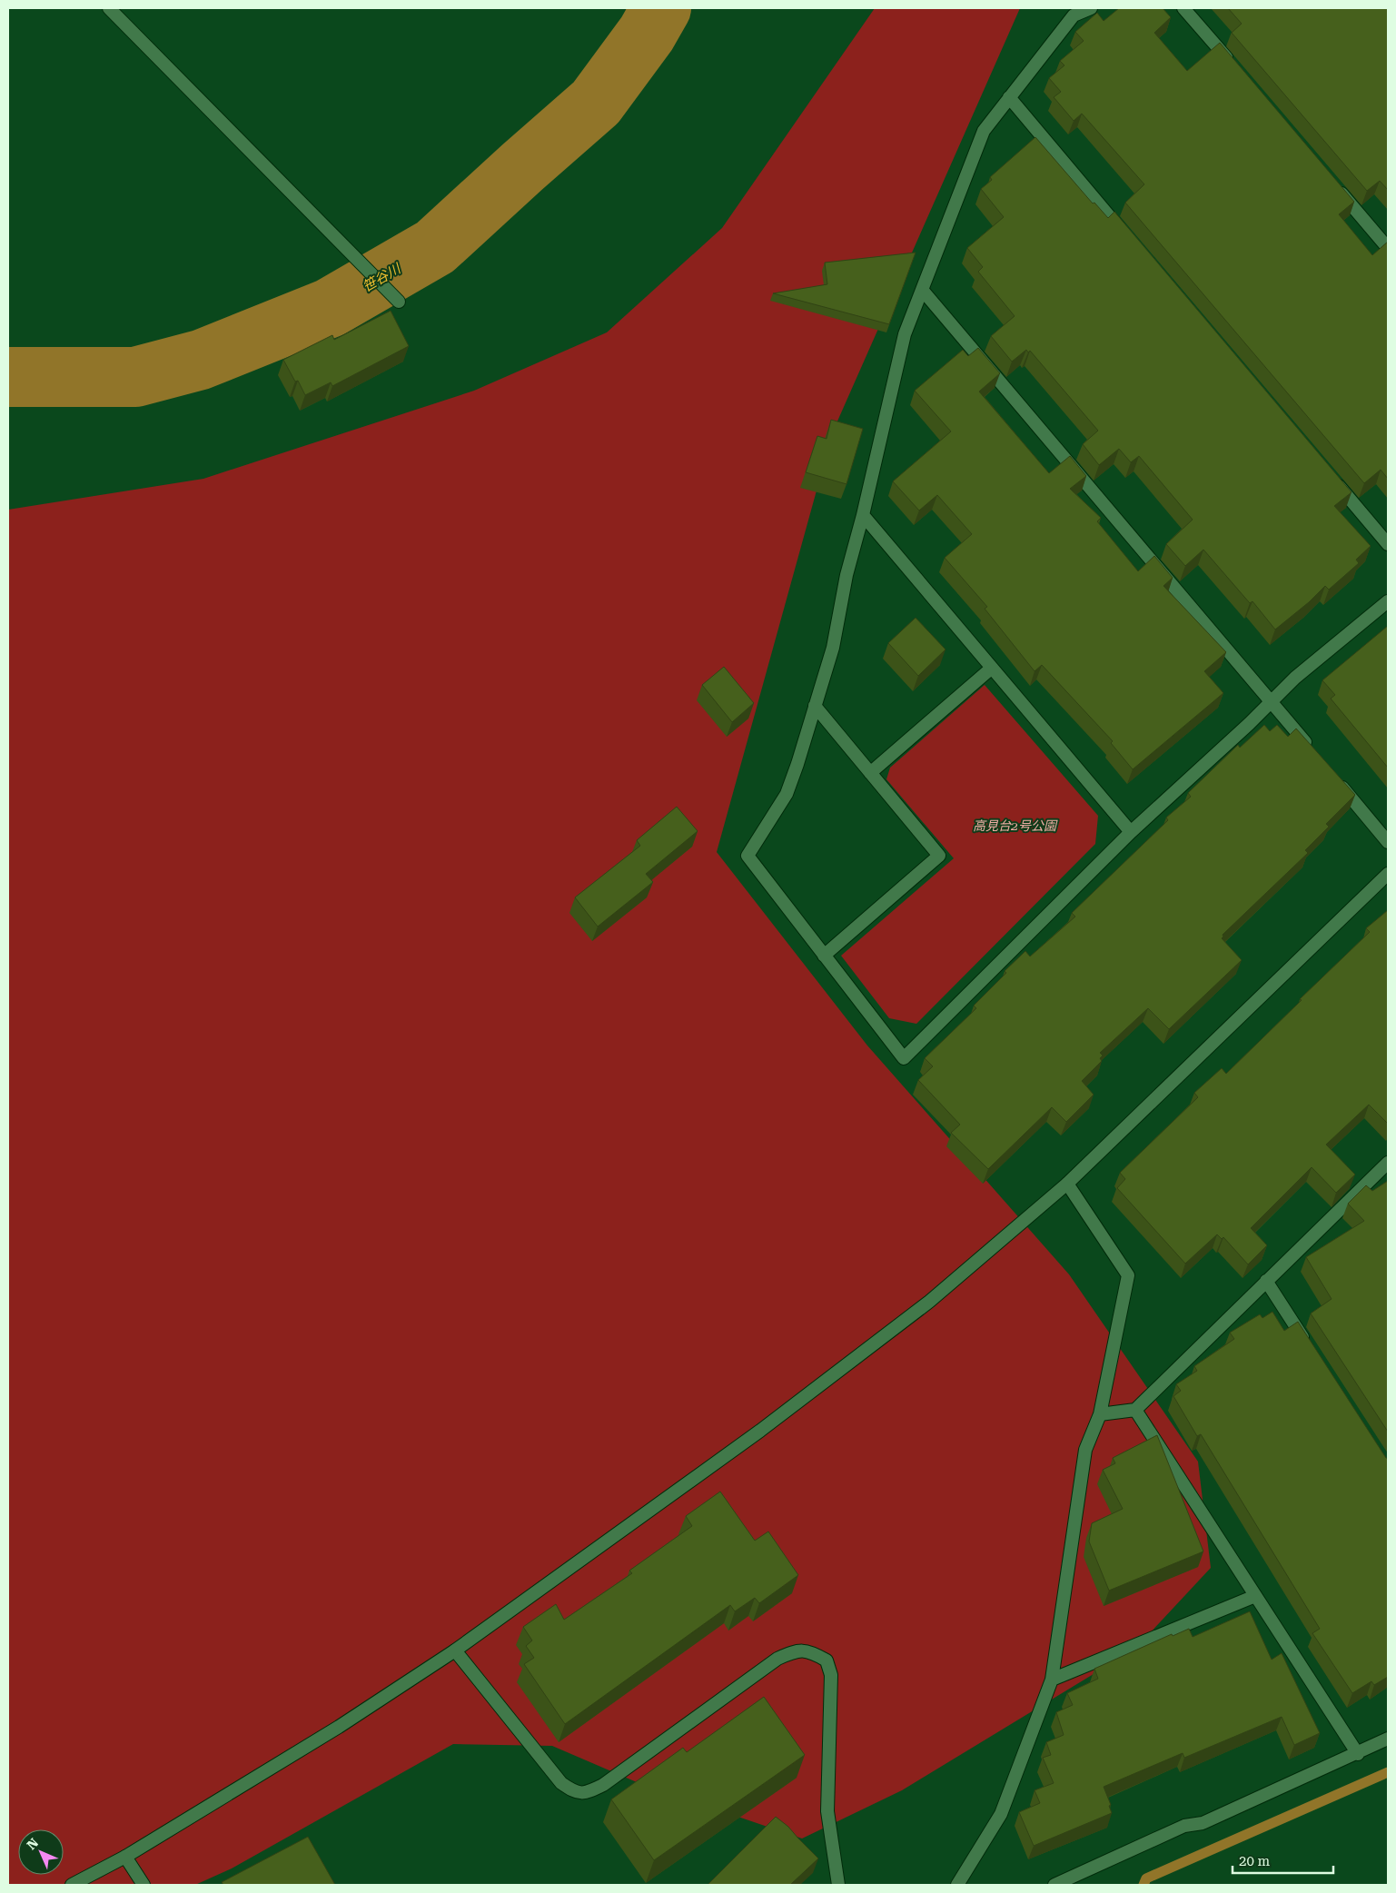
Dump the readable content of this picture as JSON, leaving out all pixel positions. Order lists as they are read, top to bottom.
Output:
{
  "water": ["笹谷川"],
  "parks": ["高見台2号公園"],
  "scale_bar": "20 m",
  "north": "top left"
}
